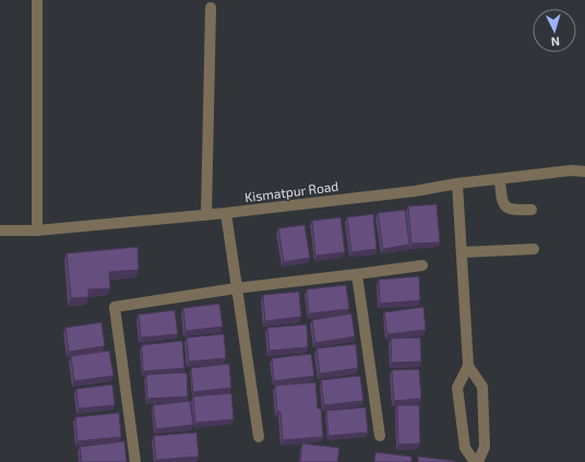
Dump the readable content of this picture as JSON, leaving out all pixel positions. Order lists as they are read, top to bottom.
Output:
{
  "streets": {
    "street": ["Kismatpur Road"]
  },
  "north": "bottom"
}
